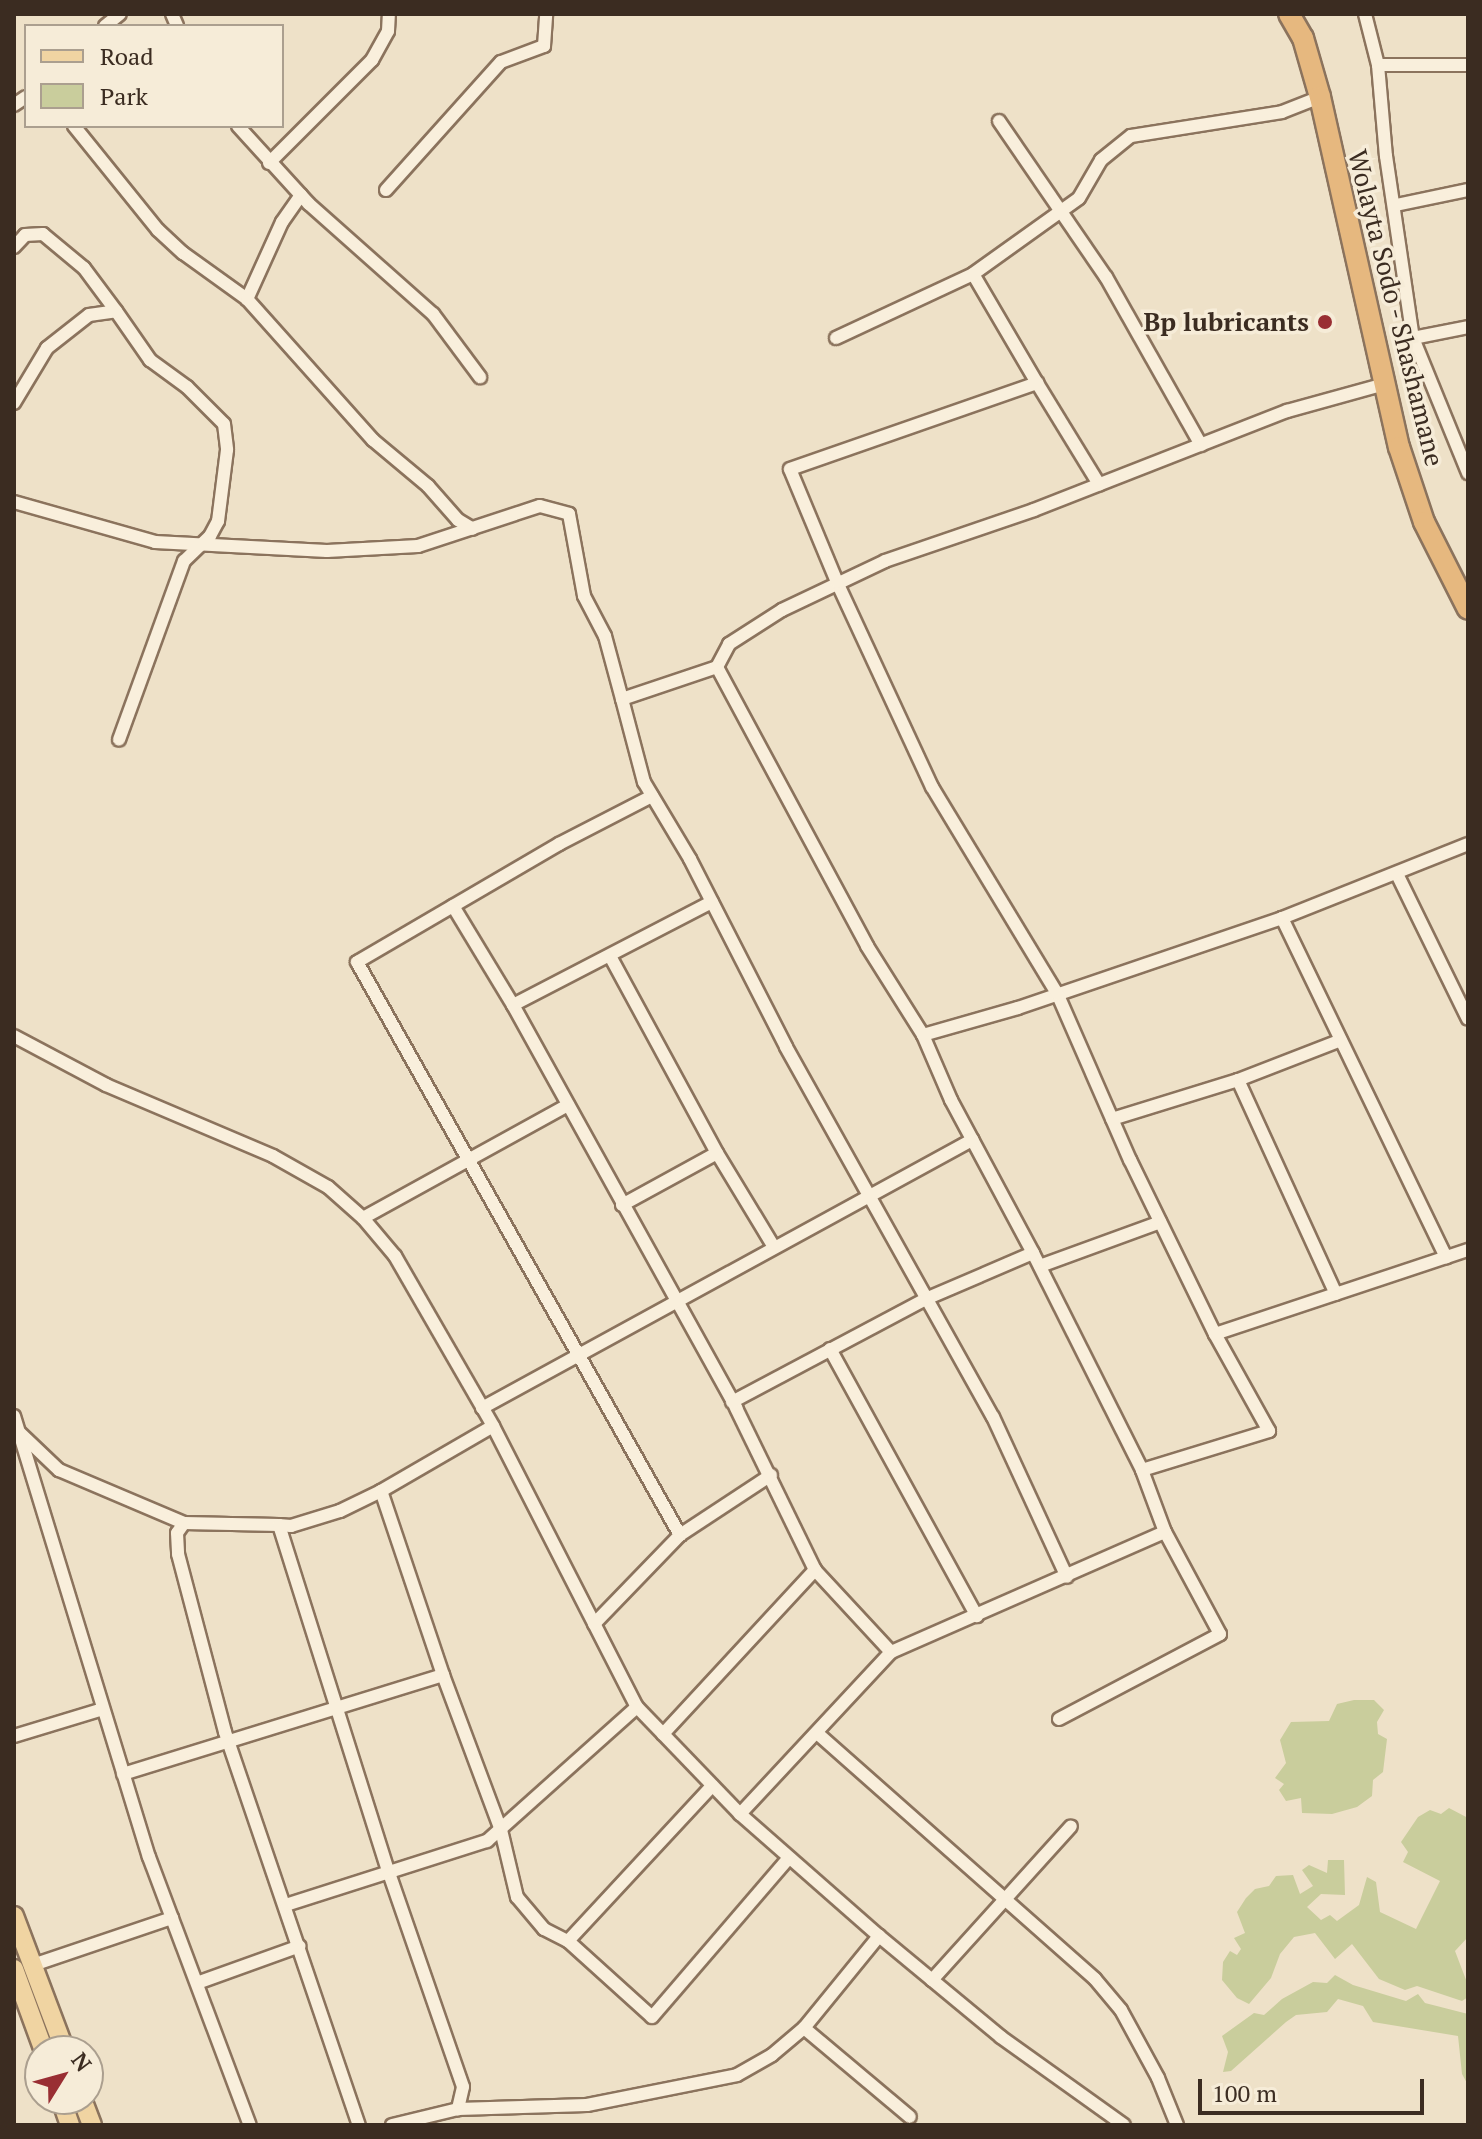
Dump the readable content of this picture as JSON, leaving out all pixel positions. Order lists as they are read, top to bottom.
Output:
{
  "streets": {
    "highway": ["Wolayta Sodo - Shashamane"]
  },
  "places": ["Bp lubricants"],
  "legend": ["Road", "Park"],
  "scale_bar": "100 m",
  "north": "top right"
}
